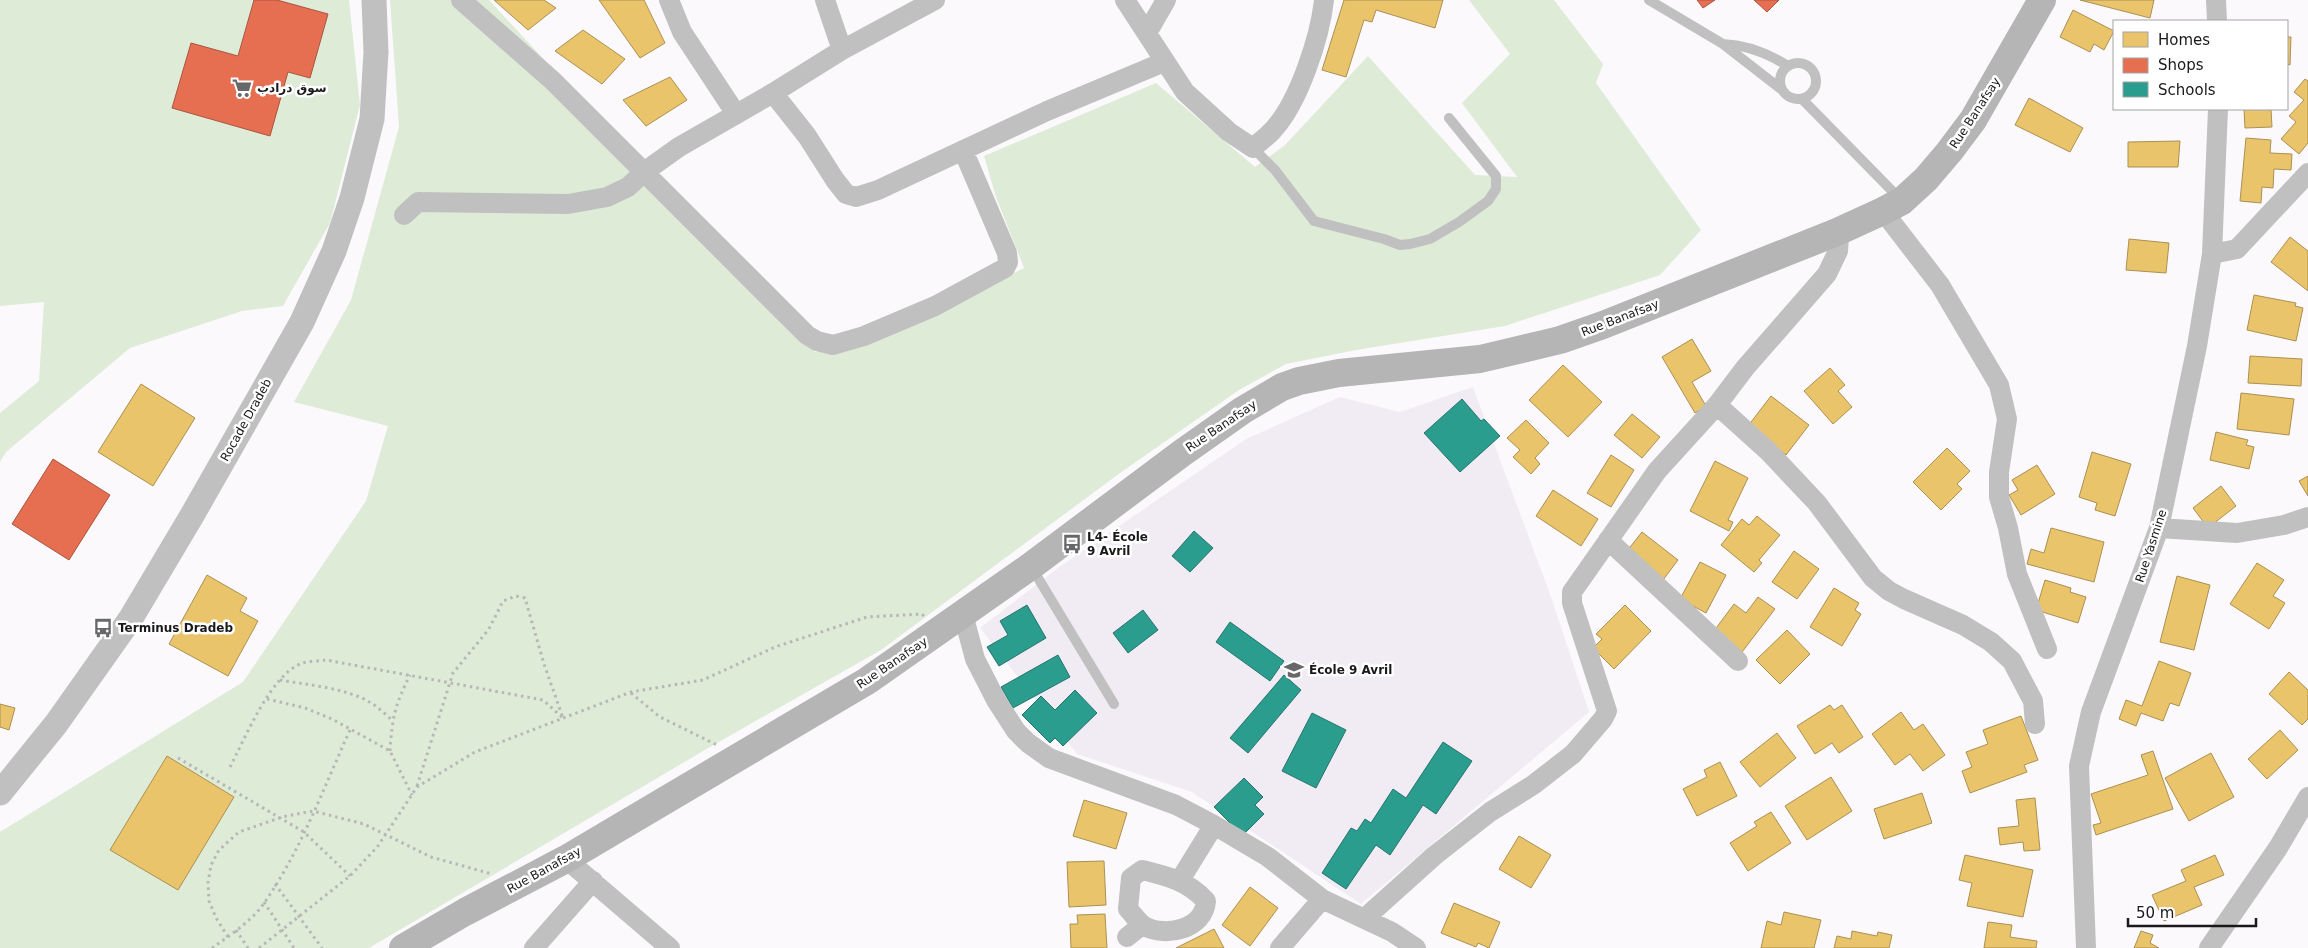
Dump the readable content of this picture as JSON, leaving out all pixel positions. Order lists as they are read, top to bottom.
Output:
{
  "streets": {
    "main road": ["Rue Banafsay"],
    "street": ["Rocade Dradeb", "Rue Yasmine"]
  },
  "places": {
    "supermarket": ["سوق درادب"],
    "bus stop": ["L4- École 9 Avril", "Terminus Dradeb"],
    "school or university": ["École 9 Avril"]
  },
  "legend": ["Homes", "Shops", "Schools"],
  "scale_bar": "50 m"
}
